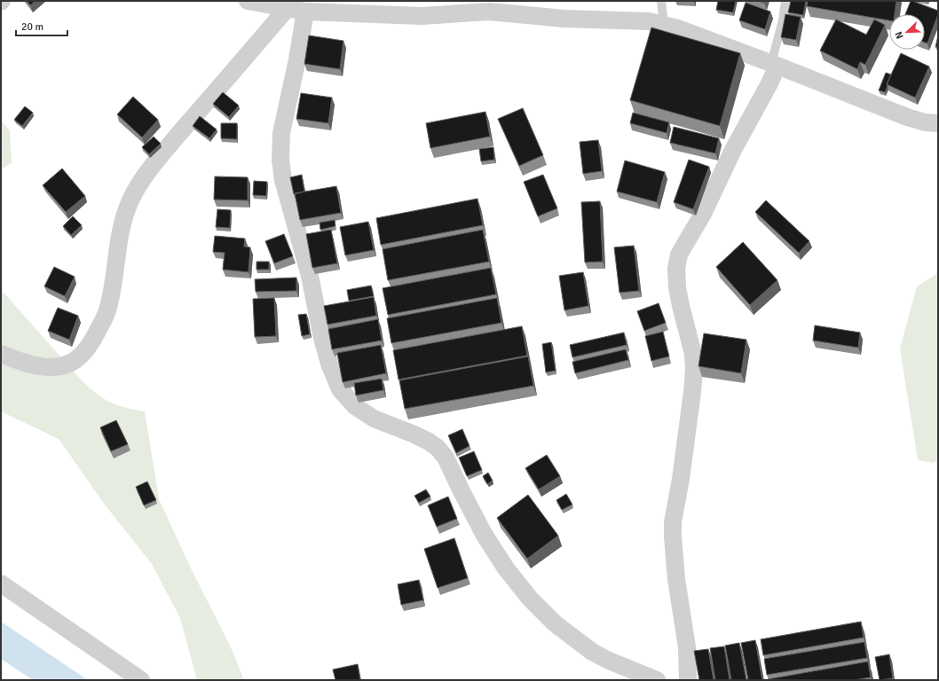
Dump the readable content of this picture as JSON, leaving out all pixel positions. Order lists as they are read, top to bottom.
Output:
{
  "scale_bar": "20 m",
  "north": "bottom left"
}
